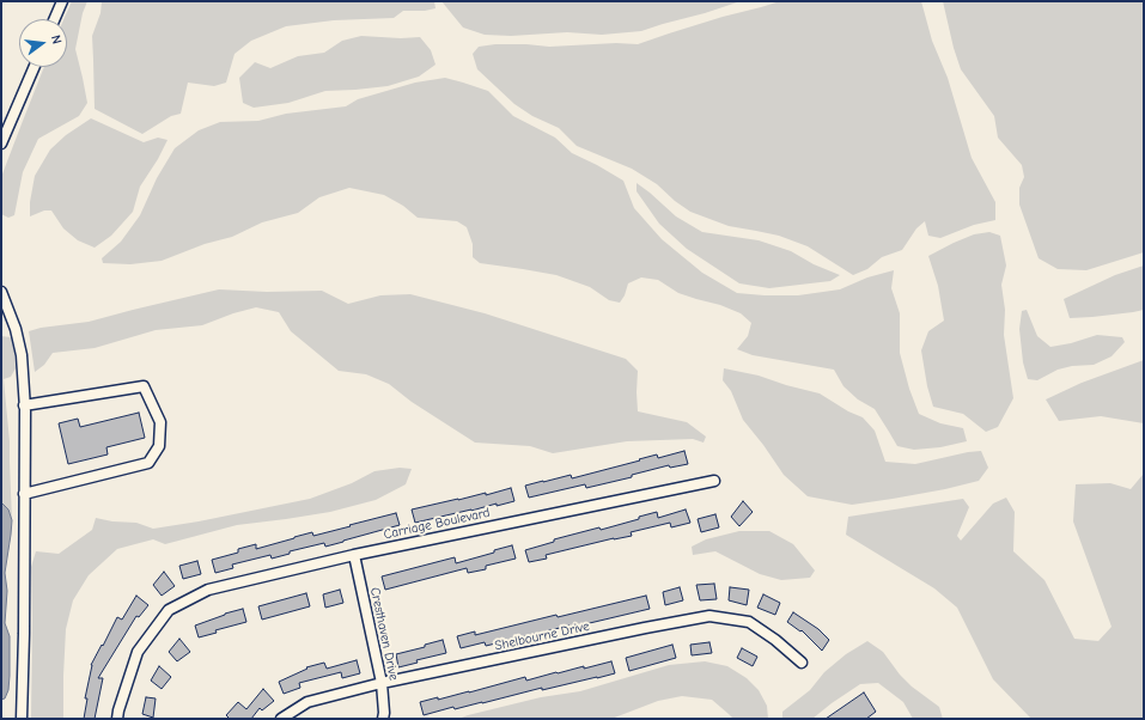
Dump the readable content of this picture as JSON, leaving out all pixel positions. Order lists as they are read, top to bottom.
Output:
{
  "streets": {
    "street": ["Carriage Boulevard", "Cresthaven Drive", "Shelbourne Drive"]
  },
  "crossings": [
    ["Carriage Boulevard", "Cresthaven Drive"],
    ["Cresthaven Drive", "Shelbourne Drive"]
  ],
  "north": "right"
}
